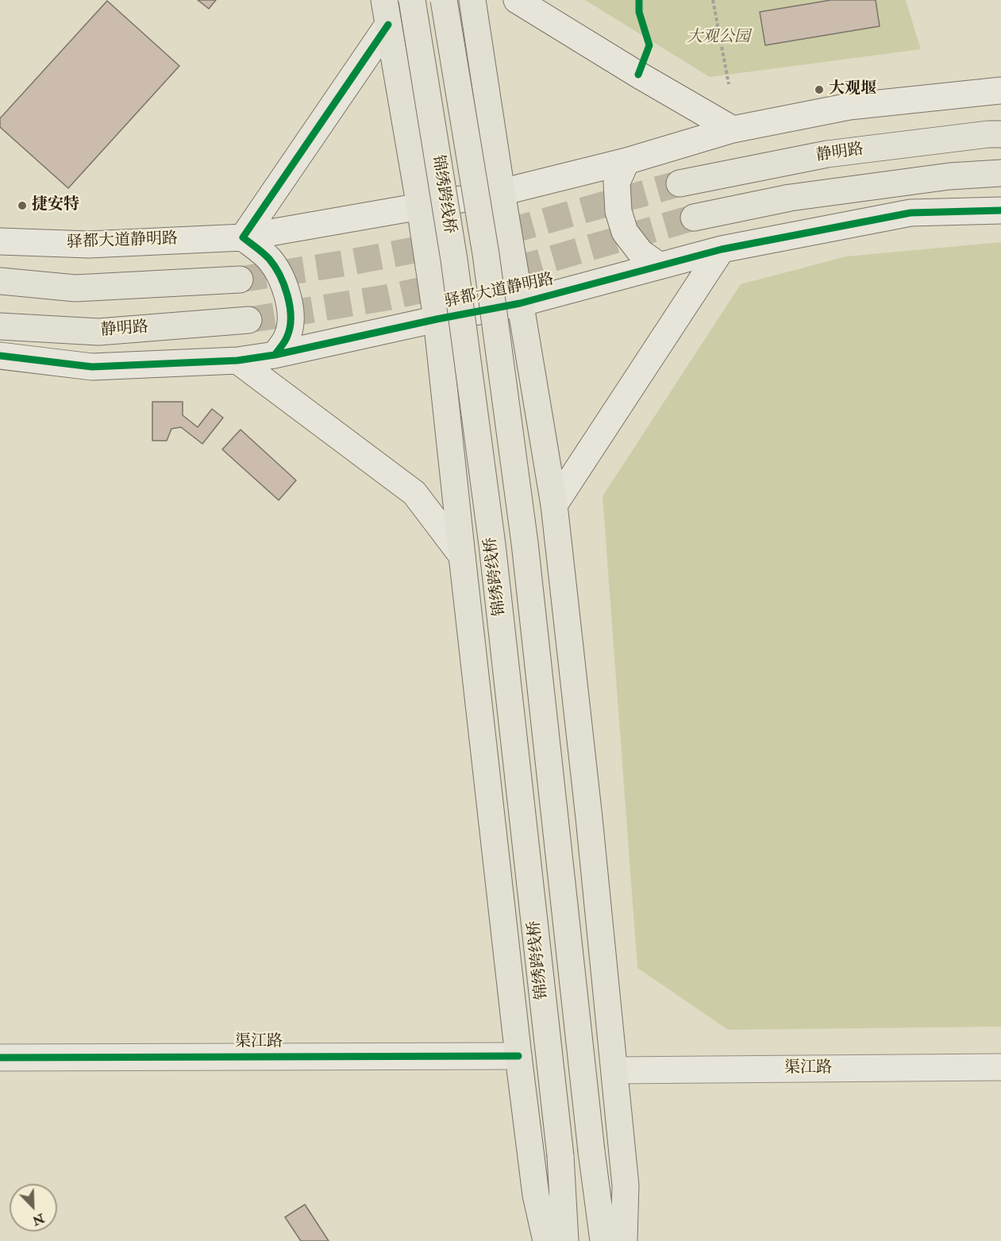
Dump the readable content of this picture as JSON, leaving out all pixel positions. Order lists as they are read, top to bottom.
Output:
{
  "streets": {
    "main road": ["静明路", "锦绣跨线桥"],
    "street": ["驿都大道静明路", "渠江路"]
  },
  "parks": ["大观公园"],
  "places": ["大观堰", "捷安特"],
  "north": "bottom right"
}
